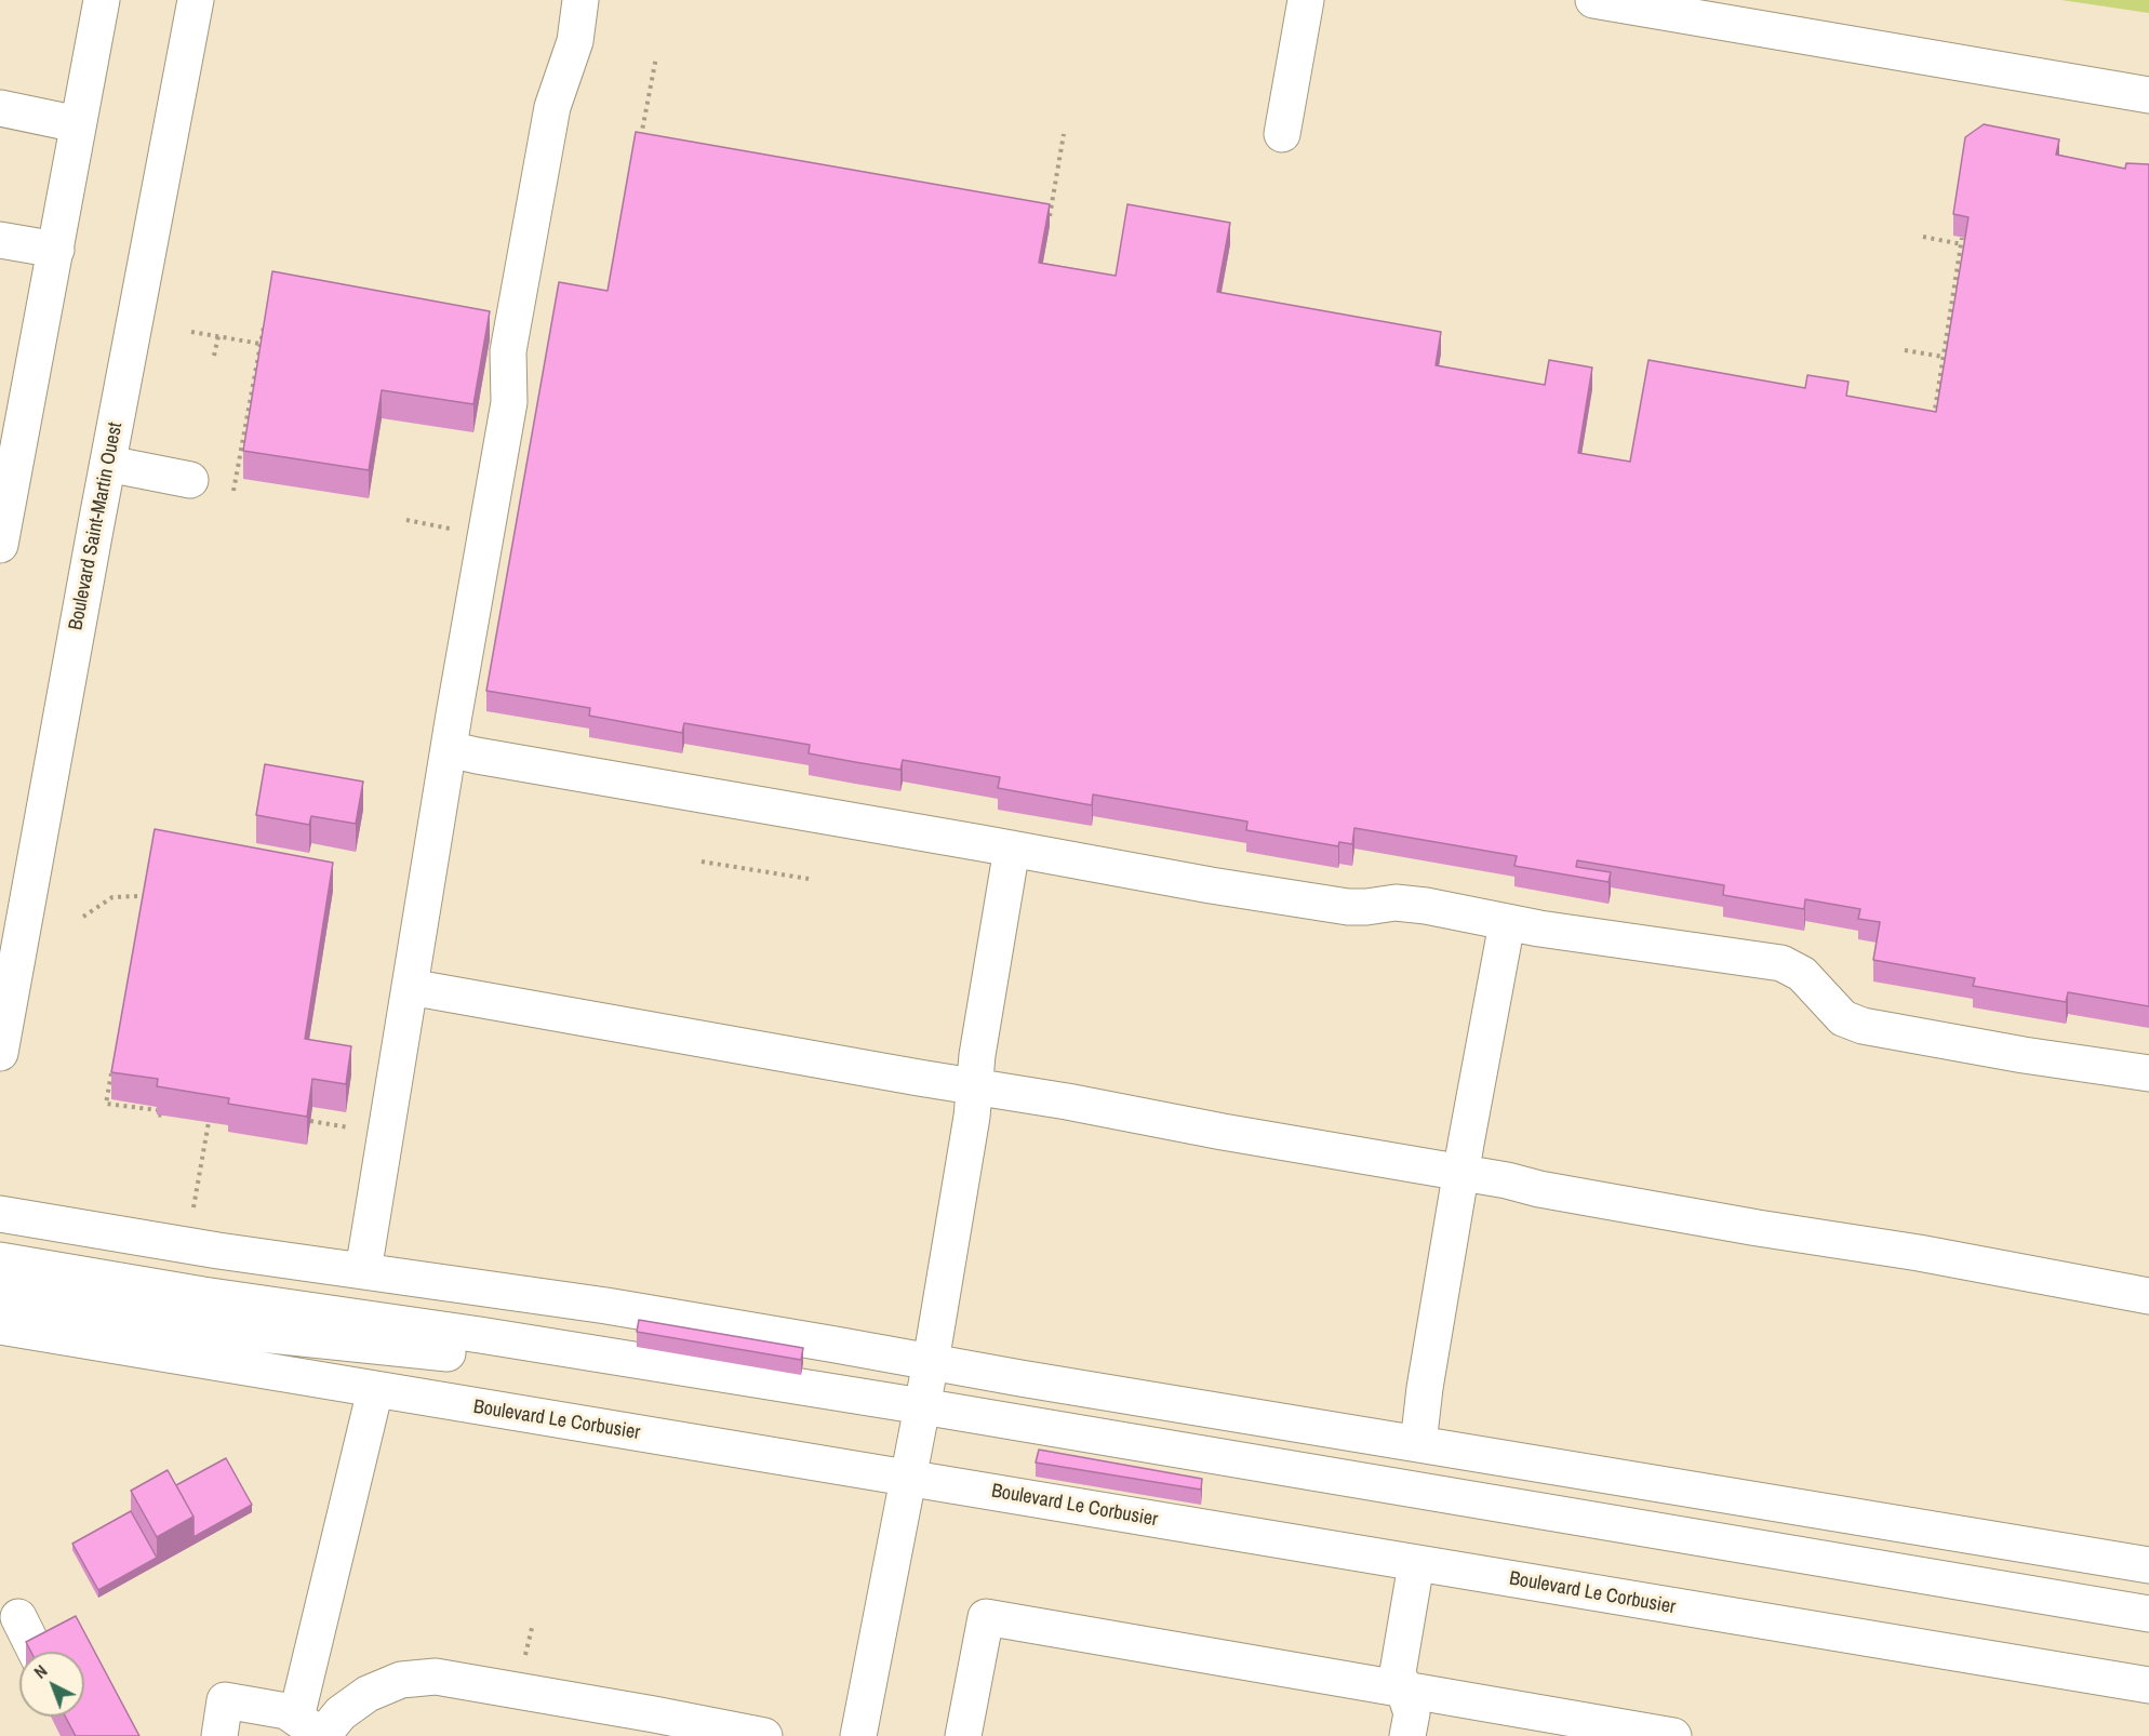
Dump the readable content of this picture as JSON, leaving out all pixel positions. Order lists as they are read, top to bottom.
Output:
{
  "streets": {
    "street": ["Boulevard Saint-Martin Ouest", "Boulevard Le Corbusier"]
  },
  "north": "top left"
}
